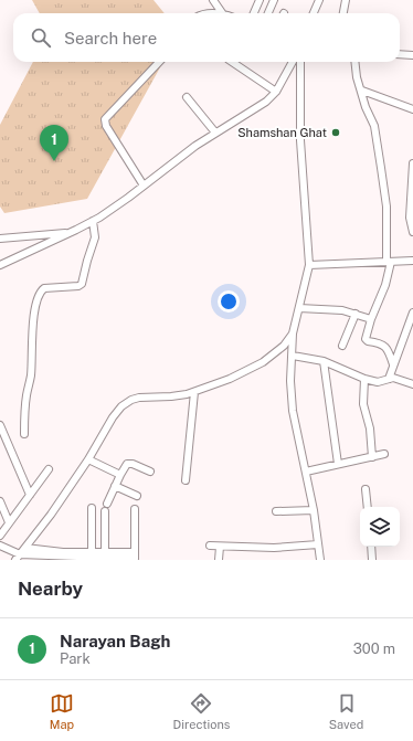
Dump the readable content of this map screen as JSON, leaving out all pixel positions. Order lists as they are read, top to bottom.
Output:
{
  "places": ["Shamshan Ghat"],
  "page": {
    "search": "Search here",
    "pins": "1",
    "heading": "Nearby",
    "list": [
      {
        "mark": "1",
        "name": "Narayan Bagh",
        "note": "Park",
        "value": "300 m"
      }
    ],
    "nav": ["Map", "Directions", "Saved"]
  }
}
